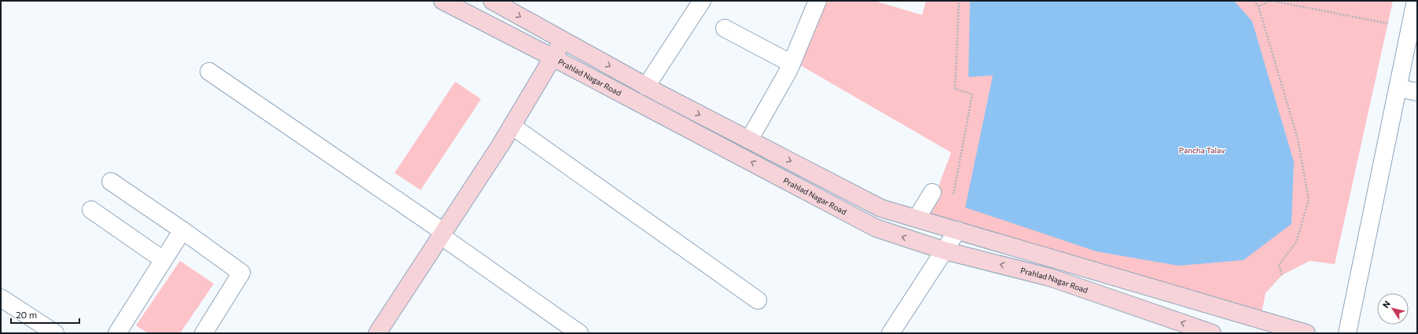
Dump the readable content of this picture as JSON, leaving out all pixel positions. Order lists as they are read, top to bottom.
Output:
{
  "streets": {
    "street": ["Prahlad Nagar Road"]
  },
  "parks": ["Pancha Talav"],
  "scale_bar": "20 m",
  "north": "top left"
}
